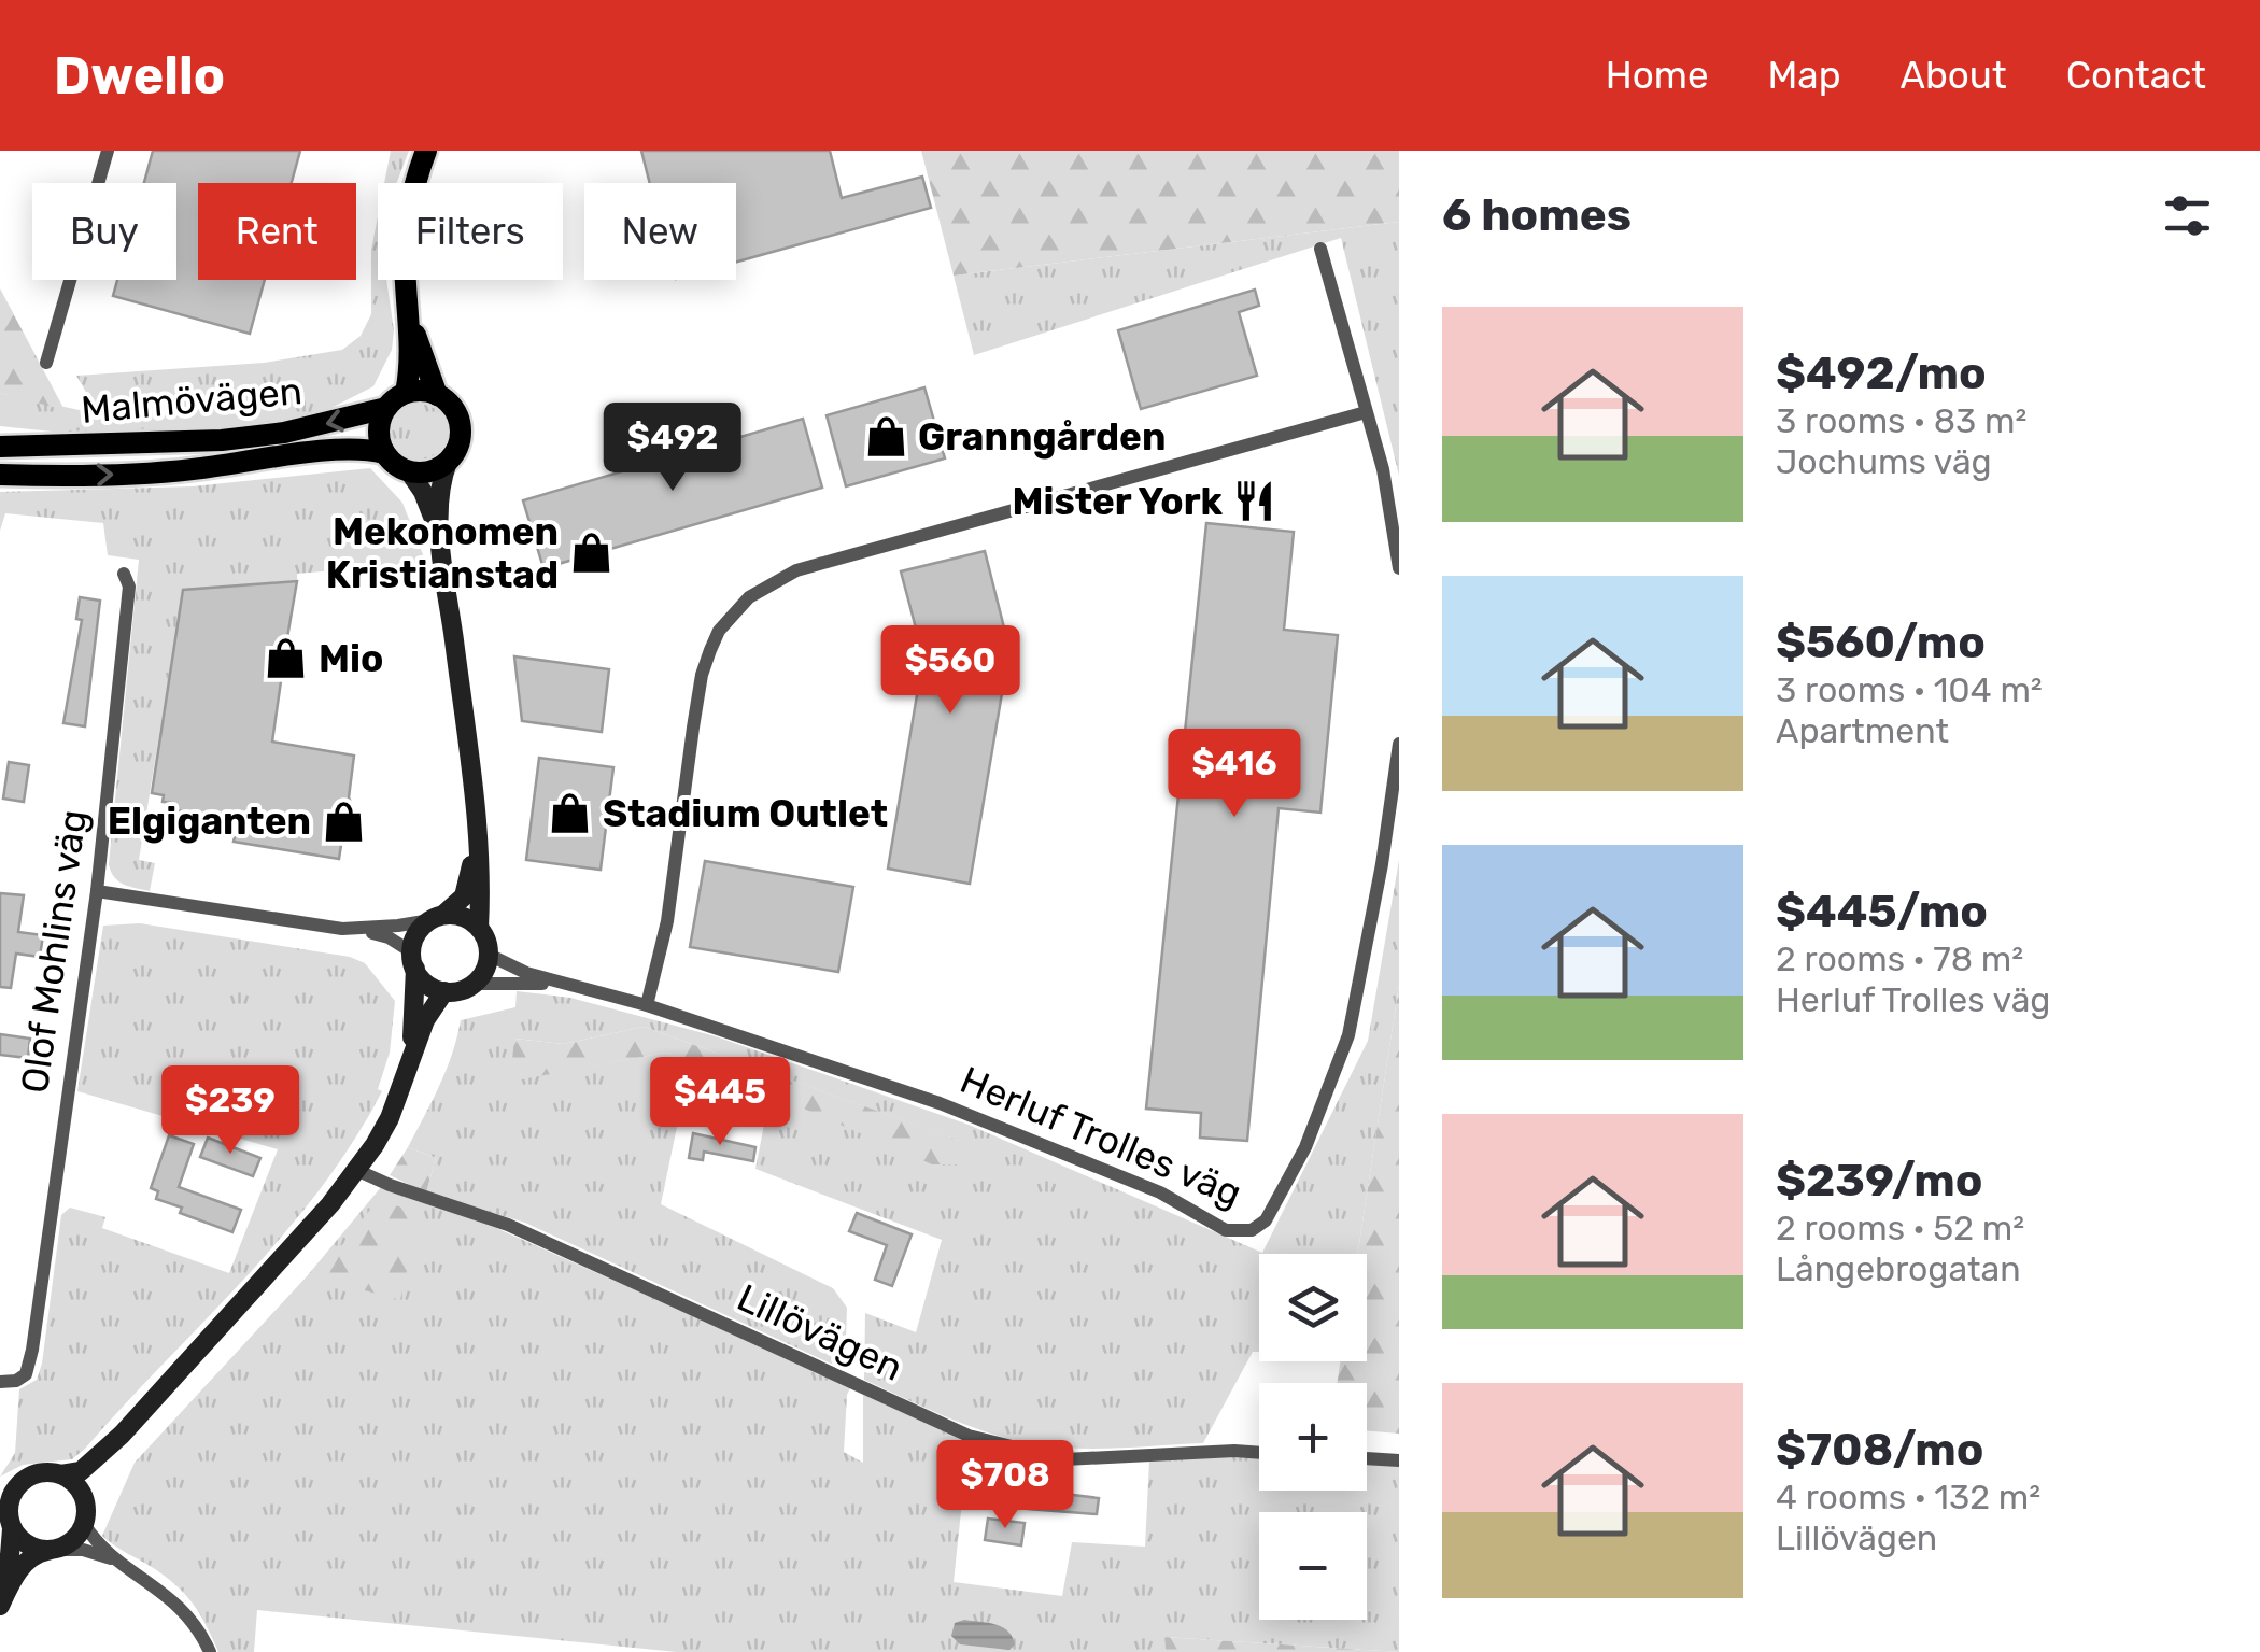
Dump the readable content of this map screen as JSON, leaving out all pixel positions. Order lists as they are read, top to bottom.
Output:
{
  "streets": {
    "main road": ["Malmövägen"],
    "street": ["Olof Mohlins väg", "Herluf Trolles väg", "Lillövägen"]
  },
  "places": {
    "shop": [
      "Granngården",
      "Mekonomen Kristianstad",
      "Mio",
      "Stadium Outlet",
      "Elgiganten"
    ],
    "restaurant": ["Mister York"]
  },
  "page": {
    "header": "Dwello",
    "nav": [
      "Home",
      "Map",
      "About",
      "Contact"
    ],
    "heading": "6 homes",
    "chip": [
      "Buy",
      "Rent",
      "Filters",
      "New"
    ],
    "list": [
      {
        "name": "$492/mo",
        "note": "3 rooms · 83 m² · Jochums väg"
      },
      {
        "name": "$560/mo",
        "note": "3 rooms · 104 m² · Apartment"
      },
      {
        "name": "$445/mo",
        "note": "2 rooms · 78 m² · Herluf Trolles väg"
      },
      {
        "name": "$239/mo",
        "note": "2 rooms · 52 m² · Långebrogatan"
      },
      {
        "name": "$708/mo",
        "note": "4 rooms · 132 m² · Lillövägen"
      }
    ],
    "price": [
      "$492",
      "$560",
      "$416",
      "$445",
      "$239",
      "$708"
    ],
    "map_buttons": ["+", "−"]
  }
}
